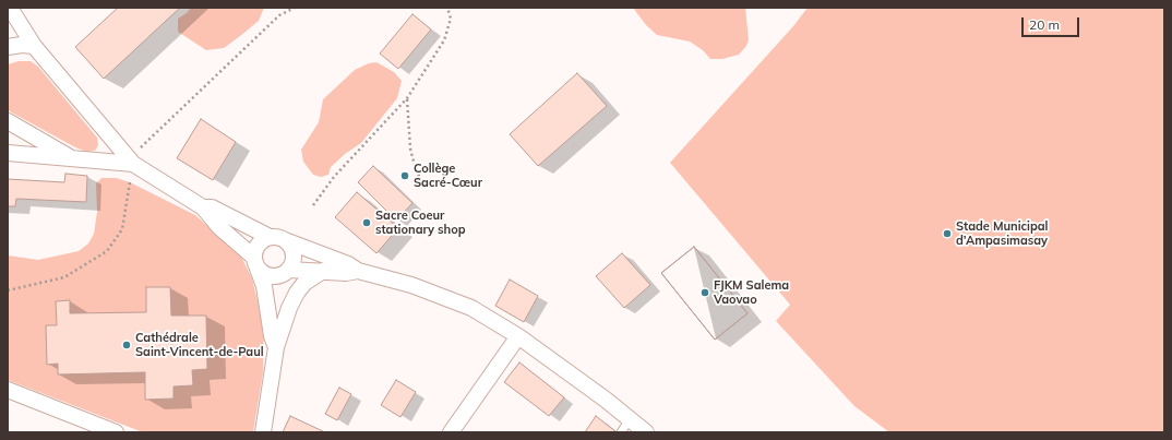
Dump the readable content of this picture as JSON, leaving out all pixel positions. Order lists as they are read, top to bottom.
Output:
{
  "places": [
    "Collège Sacré-Cœur",
    "Sacre Coeur stationary shop",
    "Stade Municipal d’Ampasimasay",
    "FJKM Salema Vaovao",
    "Cathédrale Saint-Vincent-de-Paul"
  ],
  "scale_bar": "20 m"
}
